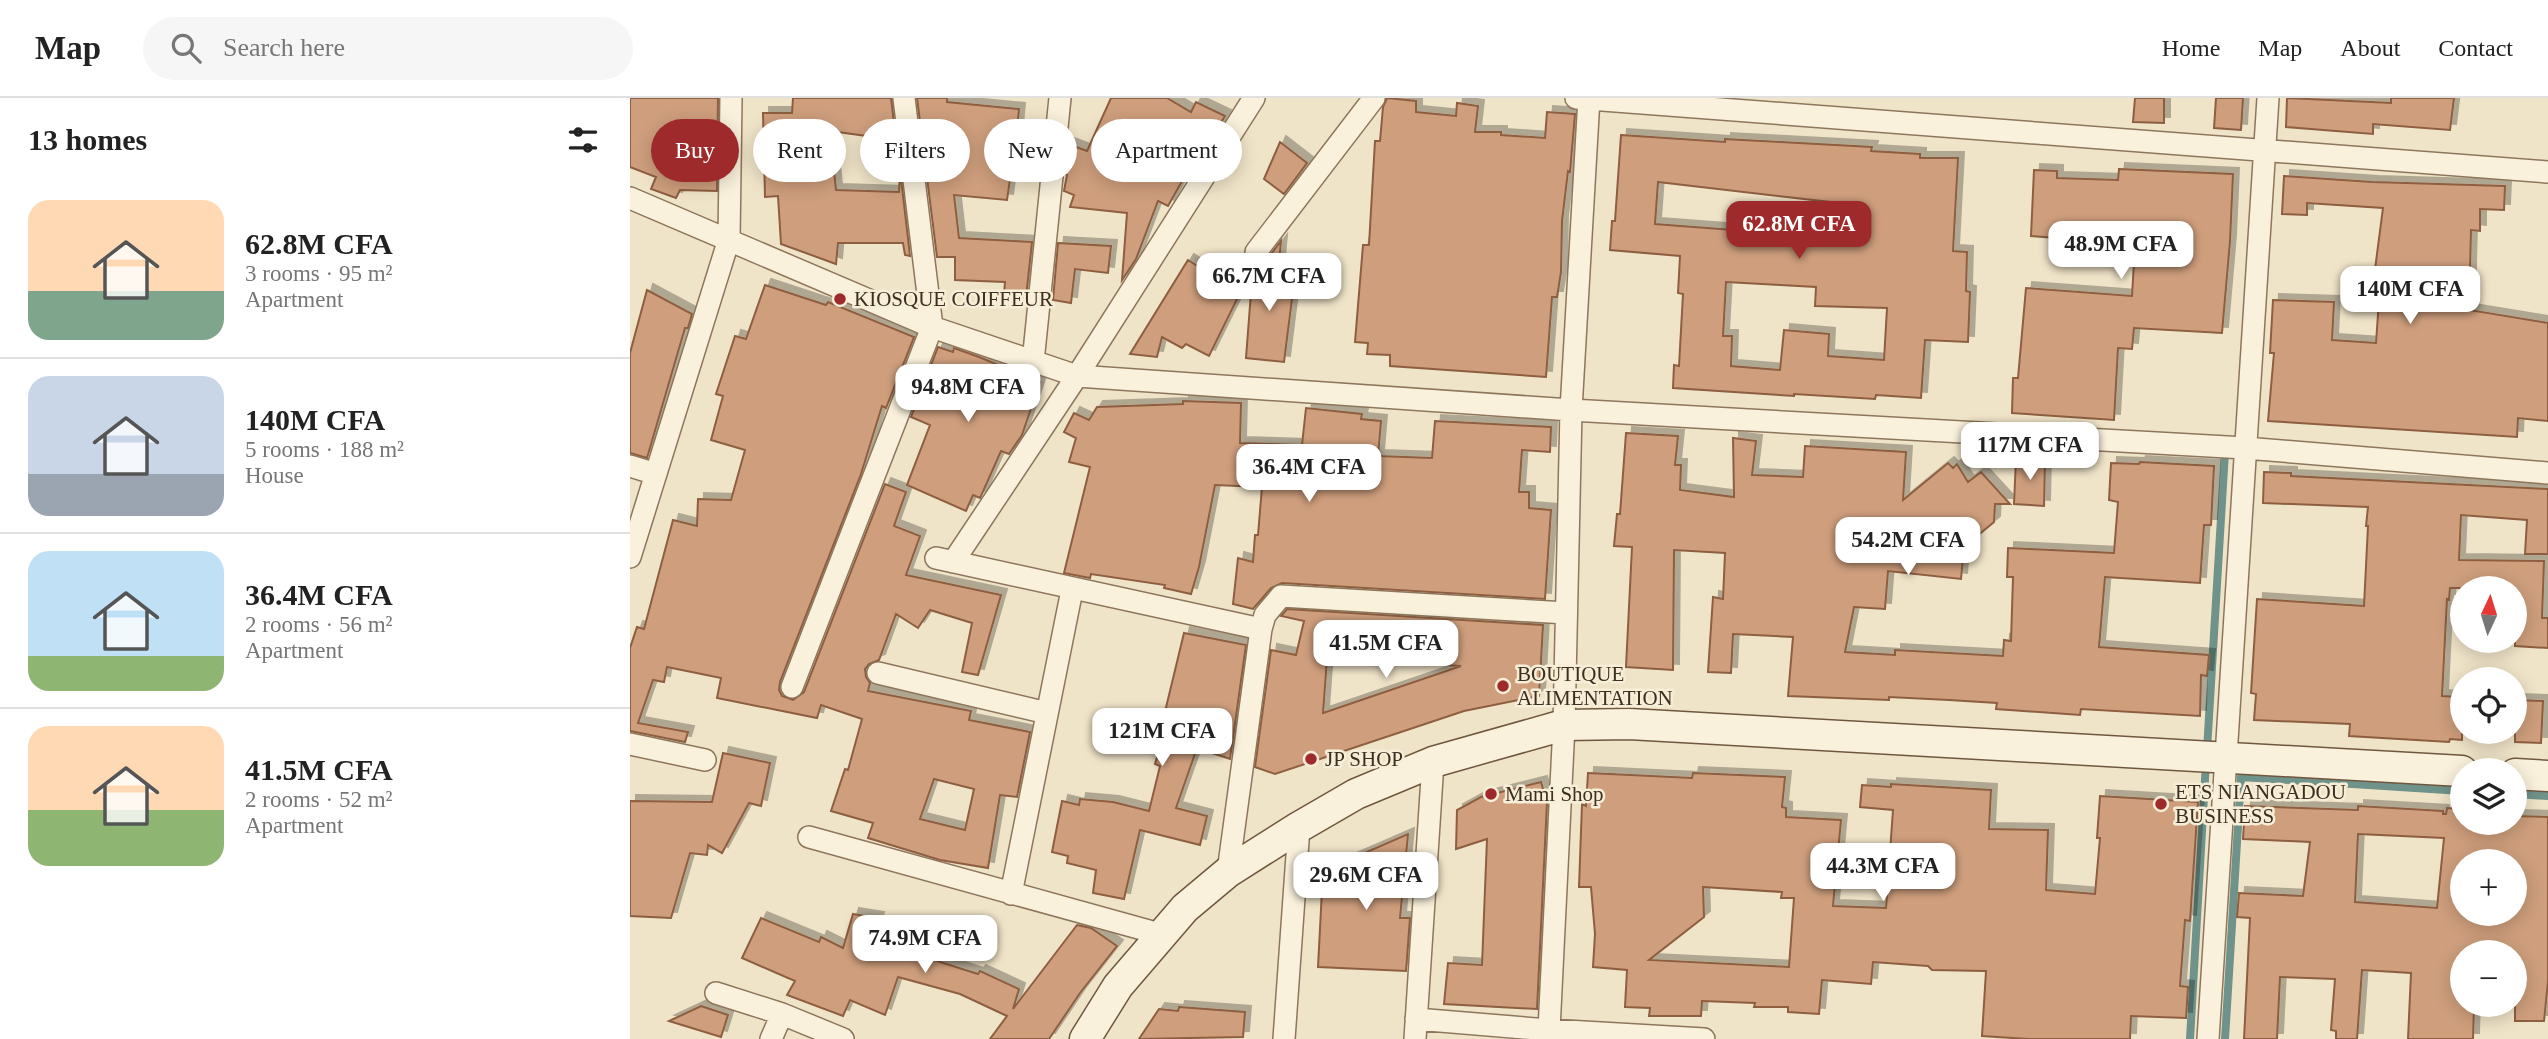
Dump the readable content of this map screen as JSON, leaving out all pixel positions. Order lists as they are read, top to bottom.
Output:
{
  "places": [
    "KIOSQUE COIFFEUR",
    "BOUTIQUE ALIMENTATION",
    "JP SHOP",
    "Mami Shop",
    "ETS NIANGADOU BUSINESS"
  ],
  "north": "top",
  "page": {
    "header": "Map",
    "search": "Search here",
    "nav": [
      "Home",
      "Map",
      "About",
      "Contact"
    ],
    "heading": "13 homes",
    "chip": [
      "Buy",
      "Rent",
      "Filters",
      "New",
      "Apartment"
    ],
    "list": [
      {
        "name": "62.8M CFA",
        "note": "3 rooms · 95 m² · Apartment"
      },
      {
        "name": "140M CFA",
        "note": "5 rooms · 188 m² · House"
      },
      {
        "name": "36.4M CFA",
        "note": "2 rooms · 56 m² · Apartment"
      },
      {
        "name": "41.5M CFA",
        "note": "2 rooms · 52 m² · Apartment"
      }
    ],
    "price": [
      "62.8M CFA",
      "48.9M CFA",
      "66.7M CFA",
      "140M CFA",
      "94.8M CFA",
      "117M CFA",
      "36.4M CFA",
      "54.2M CFA",
      "41.5M CFA",
      "121M CFA",
      "44.3M CFA",
      "29.6M CFA",
      "74.9M CFA"
    ],
    "map_buttons": ["+", "−"]
  }
}
